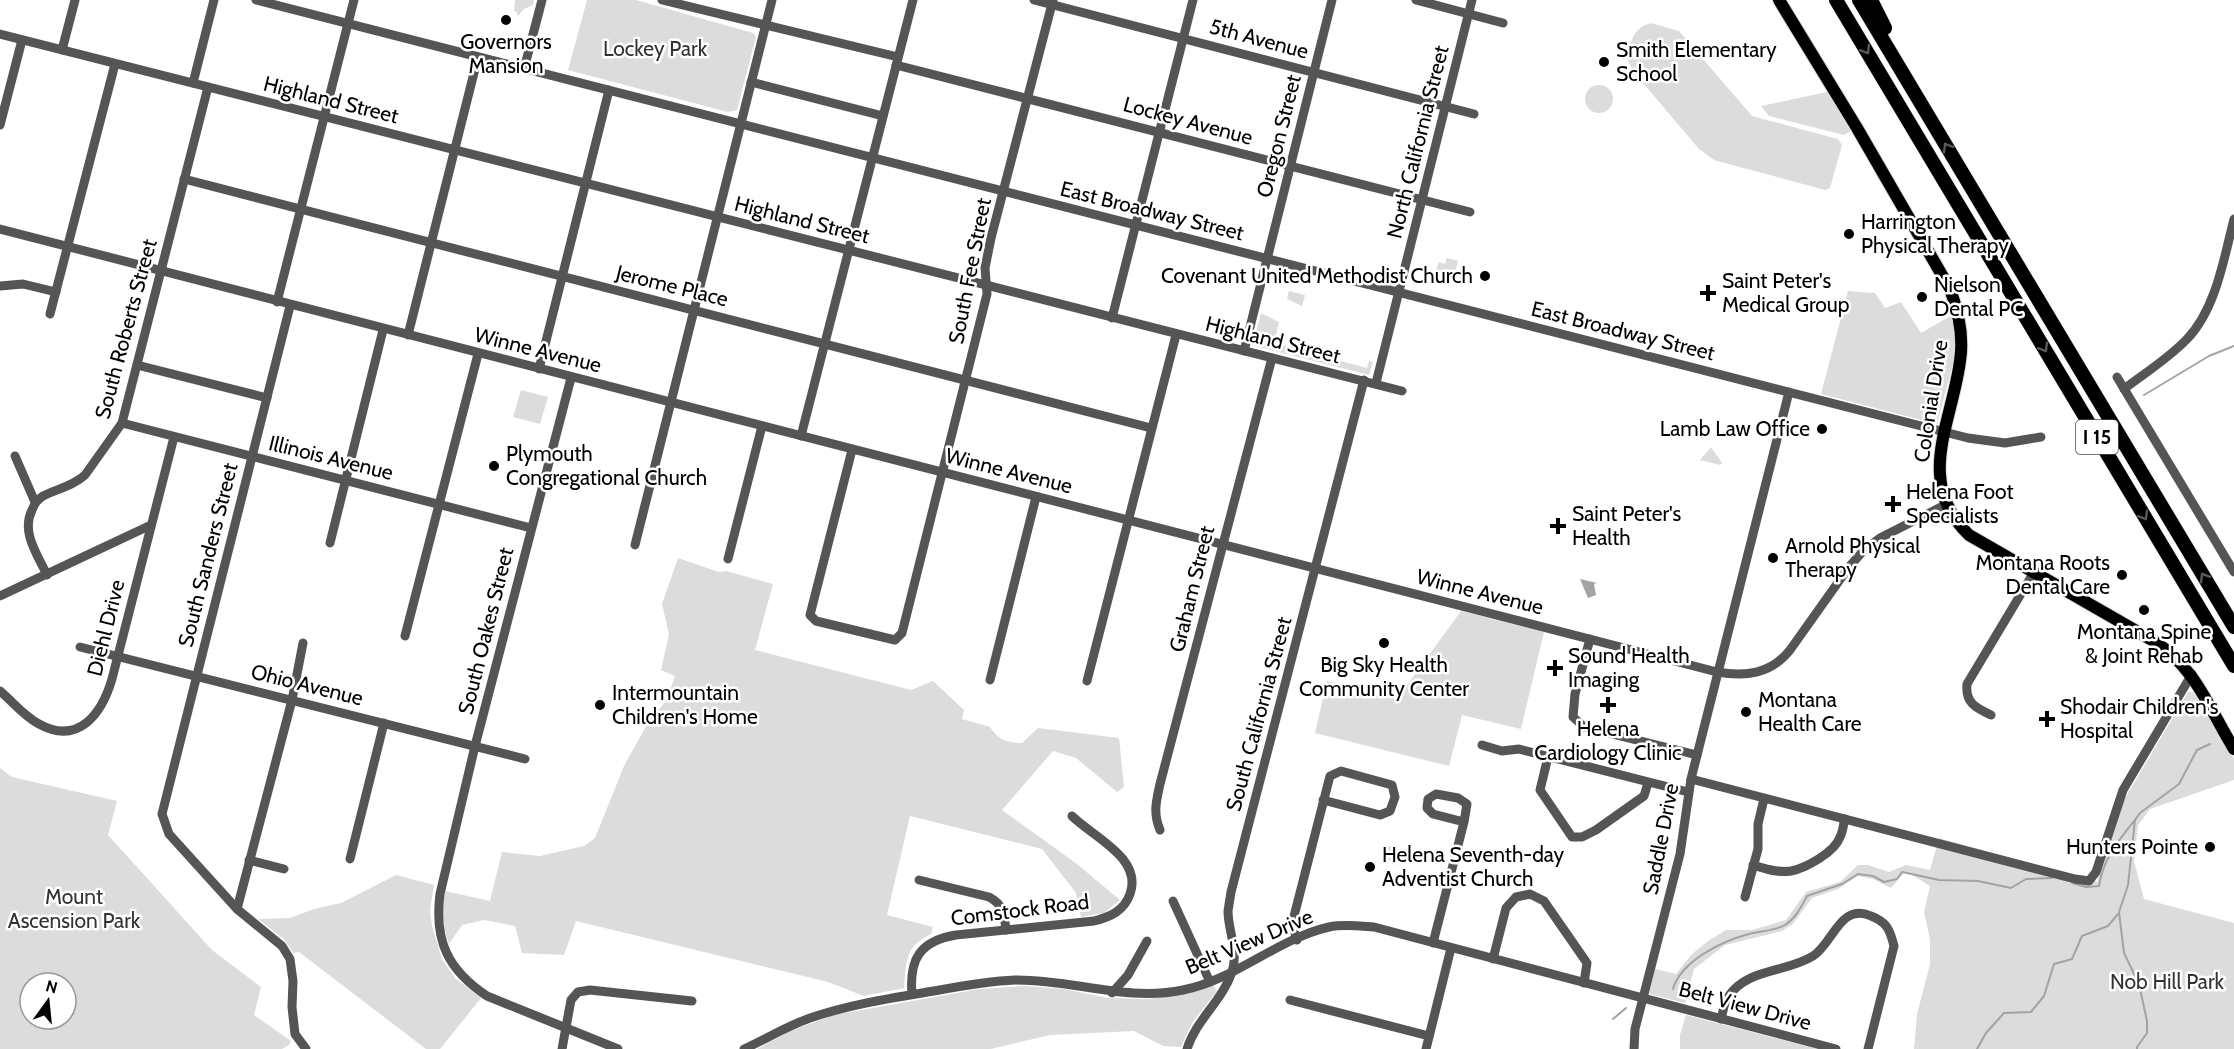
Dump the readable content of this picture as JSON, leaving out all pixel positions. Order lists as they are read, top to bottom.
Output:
{
  "streets": {
    "highway": ["I 15"],
    "main road": ["Colonial Drive"],
    "street": [
      "5th Avenue",
      "Highland Street",
      "Lockey Avenue",
      "Oregon Street",
      "North California Street",
      "East Broadway Street",
      "South Fee Street",
      "Jerome Place",
      "South Roberts Street",
      "Winne Avenue",
      "Illinois Avenue",
      "South Sanders Street",
      "Graham Street",
      "Diehl Drive",
      "South Oakes Street",
      "Ohio Avenue",
      "South California Street",
      "Saddle Drive",
      "Comstock Road",
      "Belt View Drive"
    ]
  },
  "crossings": [
    ["5th Avenue", "Oregon Street"],
    ["5th Avenue", "North California Street"],
    ["5th Avenue", "South Fee Street"],
    ["Highland Street", "Oregon Street"],
    ["Highland Street", "South Fee Street"],
    ["Highland Street", "South Roberts Street"],
    ["Highland Street", "Graham Street"],
    ["Highland Street", "South California Street"],
    ["Lockey Avenue", "Oregon Street"],
    ["Lockey Avenue", "North California Street"],
    ["Lockey Avenue", "South Fee Street"],
    ["Oregon Street", "East Broadway Street"],
    ["North California Street", "East Broadway Street"],
    ["East Broadway Street", "South Fee Street"],
    ["East Broadway Street", "Colonial Drive"],
    ["East Broadway Street", "Saddle Drive"],
    ["South Fee Street", "Jerome Place"],
    ["South Fee Street", "Winne Avenue"],
    ["Jerome Place", "South Roberts Street"],
    ["South Roberts Street", "Winne Avenue"],
    ["South Roberts Street", "Illinois Avenue"],
    ["Winne Avenue", "Colonial Drive"],
    ["Winne Avenue", "South Sanders Street"],
    ["Winne Avenue", "Graham Street"],
    ["Winne Avenue", "South Oakes Street"],
    ["Winne Avenue", "South California Street"],
    ["Winne Avenue", "Saddle Drive"],
    ["Illinois Avenue", "South Sanders Street"],
    ["Illinois Avenue", "Diehl Drive"],
    ["Illinois Avenue", "South Oakes Street"],
    ["South Sanders Street", "Ohio Avenue"],
    ["Diehl Drive", "Ohio Avenue"],
    ["South Oakes Street", "Ohio Avenue"],
    ["South California Street", "Belt View Drive"],
    ["Saddle Drive", "Belt View Drive"],
    ["Comstock Road", "Belt View Drive"]
  ],
  "parks": ["Lockey Park", "Mount Ascension Park", "Nob Hill Park"],
  "places": {
    "other": [
      "Governors Mansion",
      "Smith Elementary School",
      "Harrington Physical Therapy",
      "Covenant United Methodist Church",
      "Nielson Dental PC",
      "Lamb Law Office",
      "Plymouth Congregational Church",
      "Arnold Physical Therapy",
      "Montana Roots Dental Care",
      "Montana Spine & Joint Rehab",
      "Big Sky Health Community Center",
      "Intermountain Children's Home",
      "Montana Health Care",
      "Hunters Pointe",
      "Helena Seventh-day Adventist Church"
    ],
    "health": [
      "Saint Peter's Medical Group",
      "Helena Foot Specialists",
      "Saint Peter's Health",
      "Sound Health Imaging",
      "Helena Cardiology Clinic",
      "Shodair Children's Hospital"
    ]
  },
  "north": "top"
}
